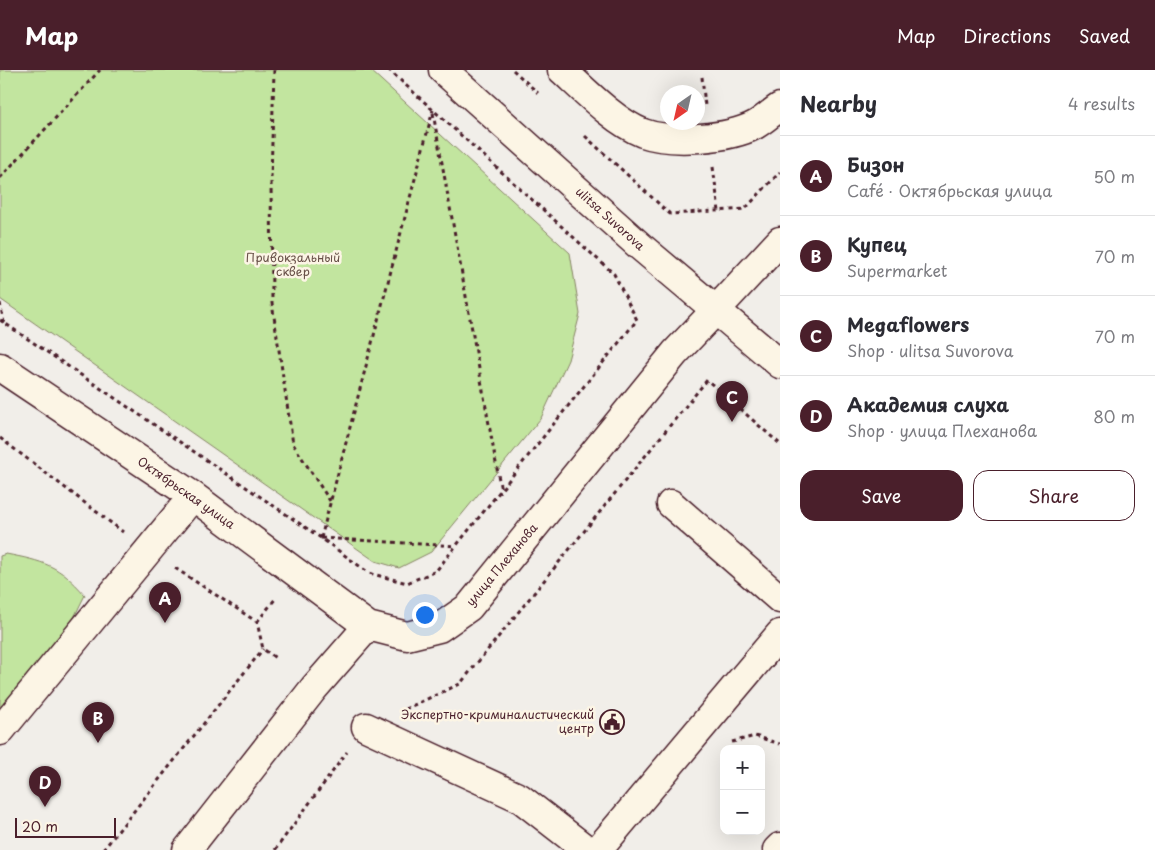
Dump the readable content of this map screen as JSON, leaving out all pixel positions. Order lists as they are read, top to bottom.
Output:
{
  "streets": {
    "street": ["ulitsa Suvorova", "Октябрьская улица", "улица Плеханова"]
  },
  "crossings": [
    ["ulitsa Suvorova", "улица Плеханова"],
    ["Октябрьская улица", "улица Плеханова"]
  ],
  "parks": ["Привокзальный сквер"],
  "places": {
    "public building": ["Экспертно-криминалистический центр"]
  },
  "scale_bar": "20 m",
  "north": "bottom left",
  "page": {
    "header": "Map",
    "nav": ["Map", "Directions", "Saved"],
    "heading": ["Nearby", "4 results"],
    "list": [
      {
        "mark": "A",
        "name": "Бизон",
        "note": "Café · Октябрьская улица",
        "value": "50 m"
      },
      {
        "mark": "B",
        "name": "Купец",
        "note": "Supermarket",
        "value": "70 m"
      },
      {
        "mark": "C",
        "name": "Megaflowers",
        "note": "Shop · ulitsa Suvorova",
        "value": "70 m"
      },
      {
        "mark": "D",
        "name": "Академия слуха",
        "note": "Shop · улица Плеханова",
        "value": "80 m"
      }
    ],
    "pins": [
      "C",
      "A",
      "B",
      "D"
    ],
    "buttons": ["Save", "Share"],
    "map_buttons": ["+", "−"],
    "scale": "20 m"
  }
}
